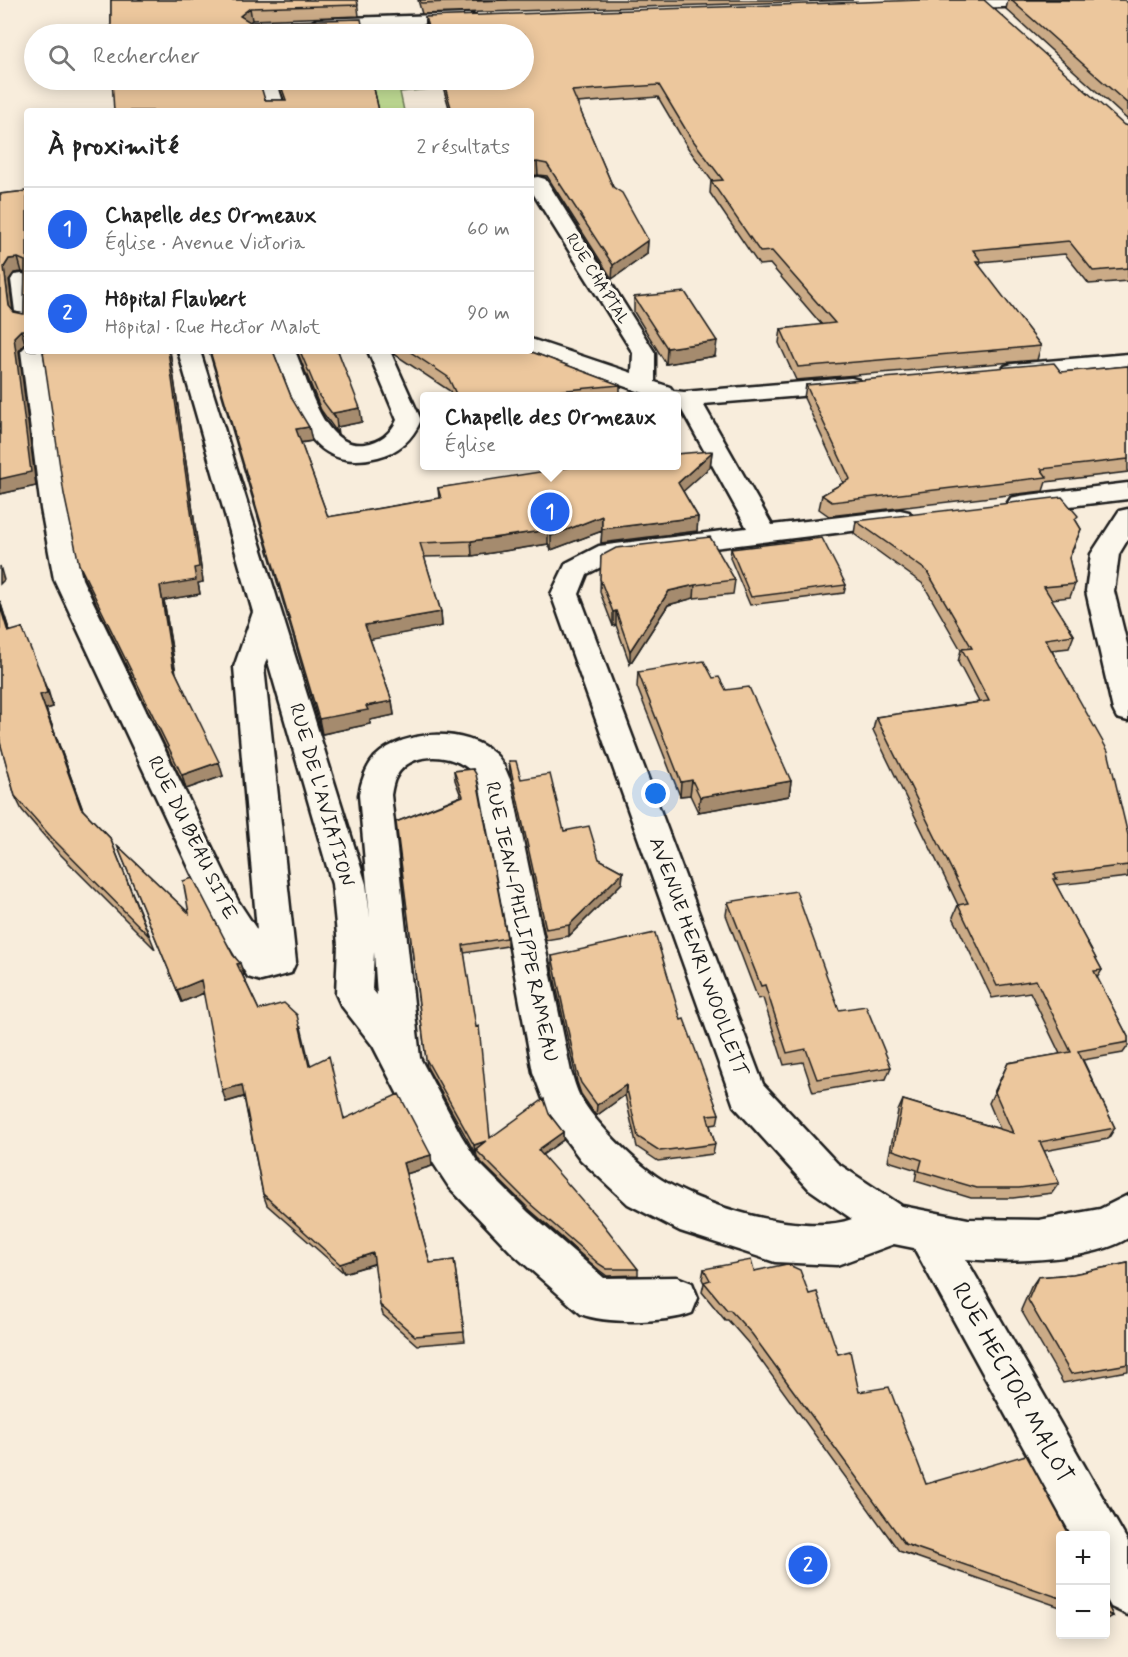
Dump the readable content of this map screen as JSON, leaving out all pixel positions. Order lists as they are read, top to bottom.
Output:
{
  "streets": {
    "street": [
      "RUE CHAPTAL",
      "RUE DE L'AVIATION",
      "RUE DU BEAU SITE",
      "RUE JEAN-PHILIPPE RAMEAU",
      "AVENUE HENRI WOOLLETT",
      "RUE HECTOR MALOT"
    ]
  },
  "crossings": [
    ["RUE DE L'AVIATION", "RUE DU BEAU SITE"],
    ["RUE DE L'AVIATION", "RUE JEAN-PHILIPPE RAMEAU"],
    ["RUE JEAN-PHILIPPE RAMEAU", "AVENUE HENRI WOOLLETT"],
    ["RUE JEAN-PHILIPPE RAMEAU", "RUE HECTOR MALOT"],
    ["AVENUE HENRI WOOLLETT", "RUE HECTOR MALOT"]
  ],
  "page": {
    "search": "Rechercher",
    "heading": ["À proximité", "2 résultats"],
    "list": [
      {
        "mark": "1",
        "name": "Chapelle des Ormeaux",
        "note": "Église · Avenue Victoria",
        "value": "60 m"
      },
      {
        "mark": "2",
        "name": "Hôpital Flaubert",
        "note": "Hôpital · Rue Hector Malot",
        "value": "90 m"
      }
    ],
    "popup": ["Chapelle des Ormeaux", "Église"],
    "pins": ["1", "2"],
    "map_buttons": ["+", "−"]
  }
}
